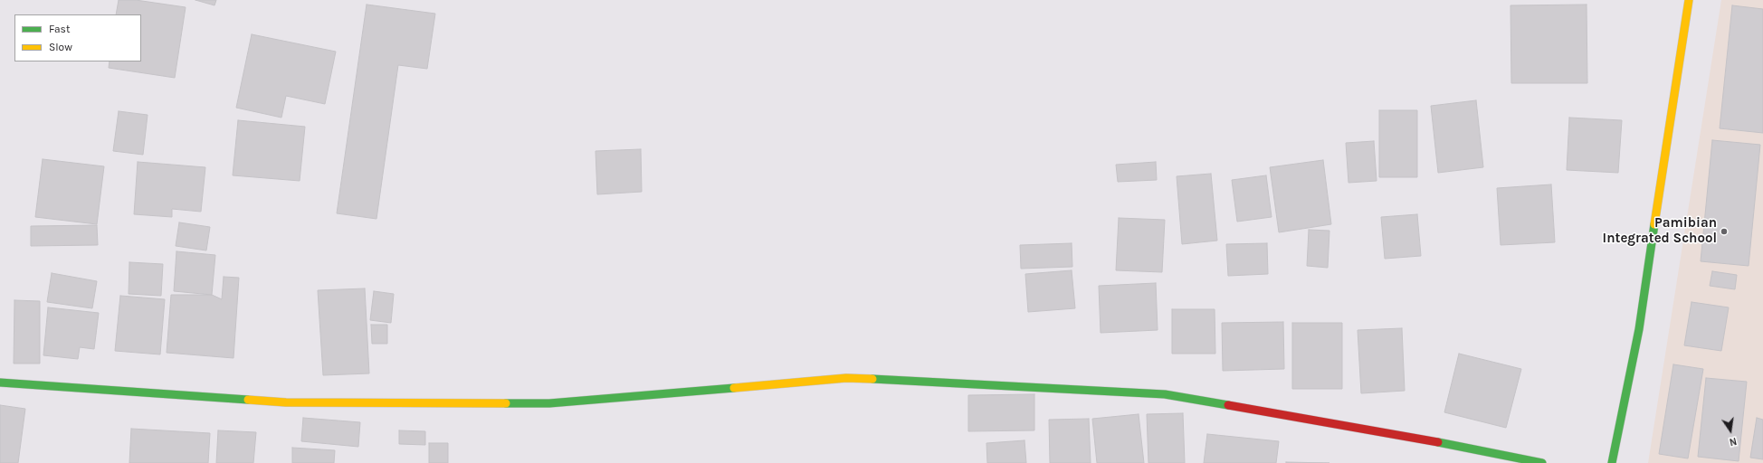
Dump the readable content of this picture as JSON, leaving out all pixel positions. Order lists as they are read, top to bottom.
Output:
{
  "places": ["Pamibian Integrated School"],
  "legend": ["Fast", "Slow"],
  "north": "bottom"
}
